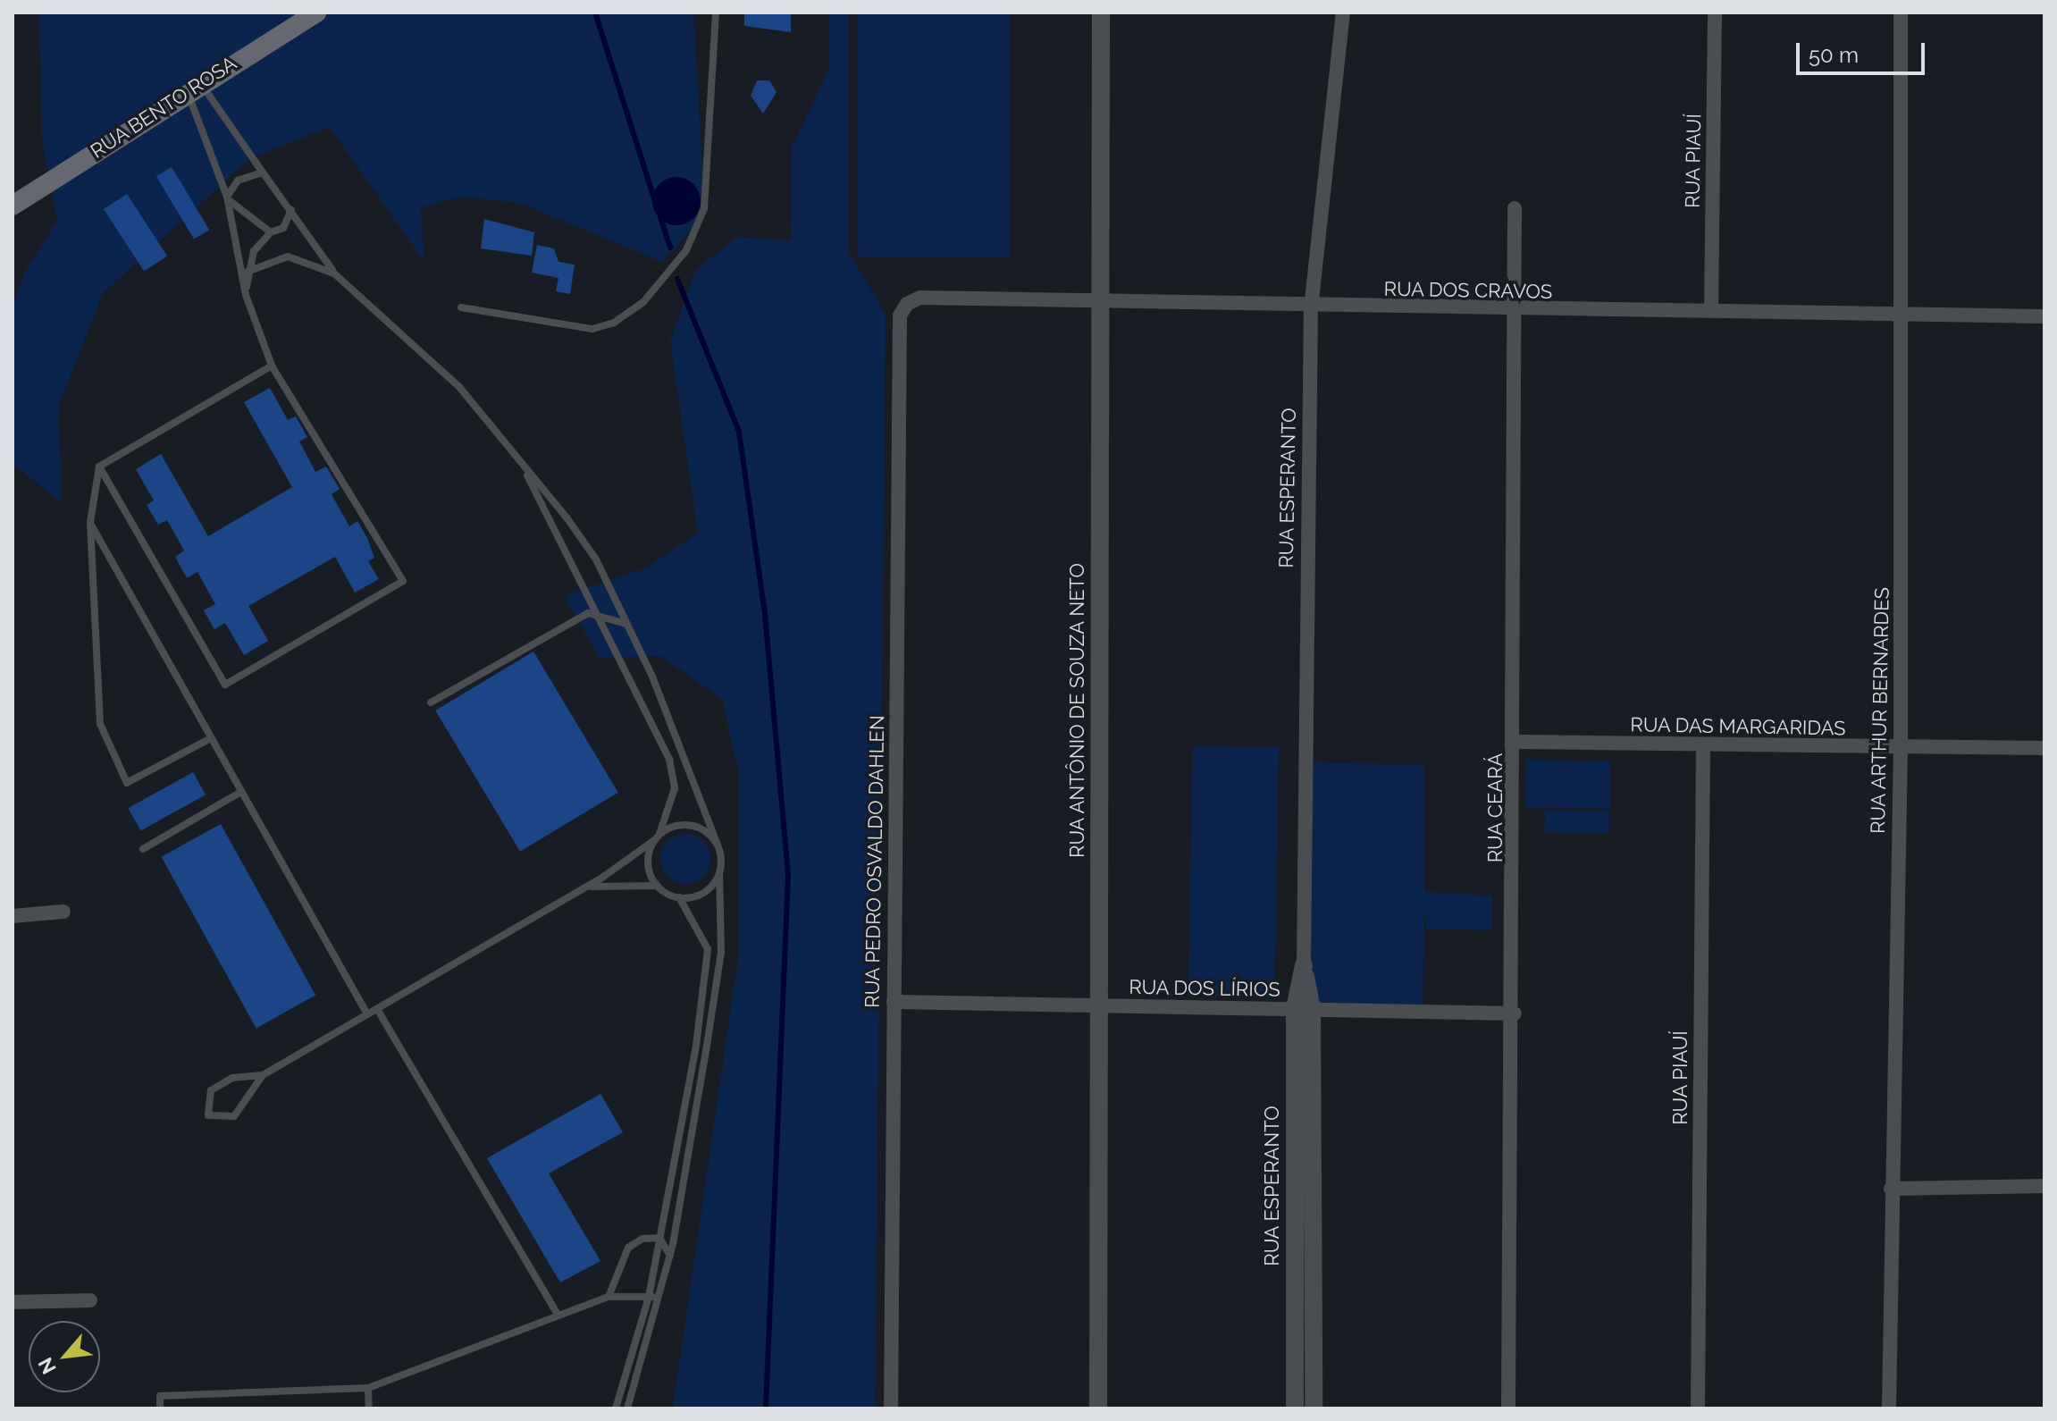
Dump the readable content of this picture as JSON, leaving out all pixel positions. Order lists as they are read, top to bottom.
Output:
{
  "streets": {
    "main road": ["RUA BENTO ROSA"],
    "street": [
      "RUA PIAUÍ",
      "RUA DOS CRAVOS",
      "RUA ESPERANTO",
      "RUA ANTÔNIO DE SOUZA NETO",
      "RUA ARTHUR BERNARDES",
      "RUA DAS MARGARIDAS",
      "RUA CEARÁ",
      "RUA PEDRO OSVALDO DAHLEN",
      "RUA DOS LÍRIOS"
    ]
  },
  "crossings": [
    ["RUA PIAUÍ", "RUA DOS CRAVOS"],
    ["RUA PIAUÍ", "RUA DAS MARGARIDAS"],
    ["RUA DOS CRAVOS", "RUA ESPERANTO"],
    ["RUA DOS CRAVOS", "RUA ANTÔNIO DE SOUZA NETO"],
    ["RUA DOS CRAVOS", "RUA ARTHUR BERNARDES"],
    ["RUA DOS CRAVOS", "RUA CEARÁ"],
    ["RUA DOS CRAVOS", "RUA PEDRO OSVALDO DAHLEN"],
    ["RUA ESPERANTO", "RUA DOS LÍRIOS"],
    ["RUA ANTÔNIO DE SOUZA NETO", "RUA DOS LÍRIOS"],
    ["RUA ARTHUR BERNARDES", "RUA DAS MARGARIDAS"],
    ["RUA DAS MARGARIDAS", "RUA CEARÁ"],
    ["RUA CEARÁ", "RUA DOS LÍRIOS"],
    ["RUA PEDRO OSVALDO DAHLEN", "RUA DOS LÍRIOS"]
  ],
  "scale_bar": "50 m",
  "north": "bottom left"
}
